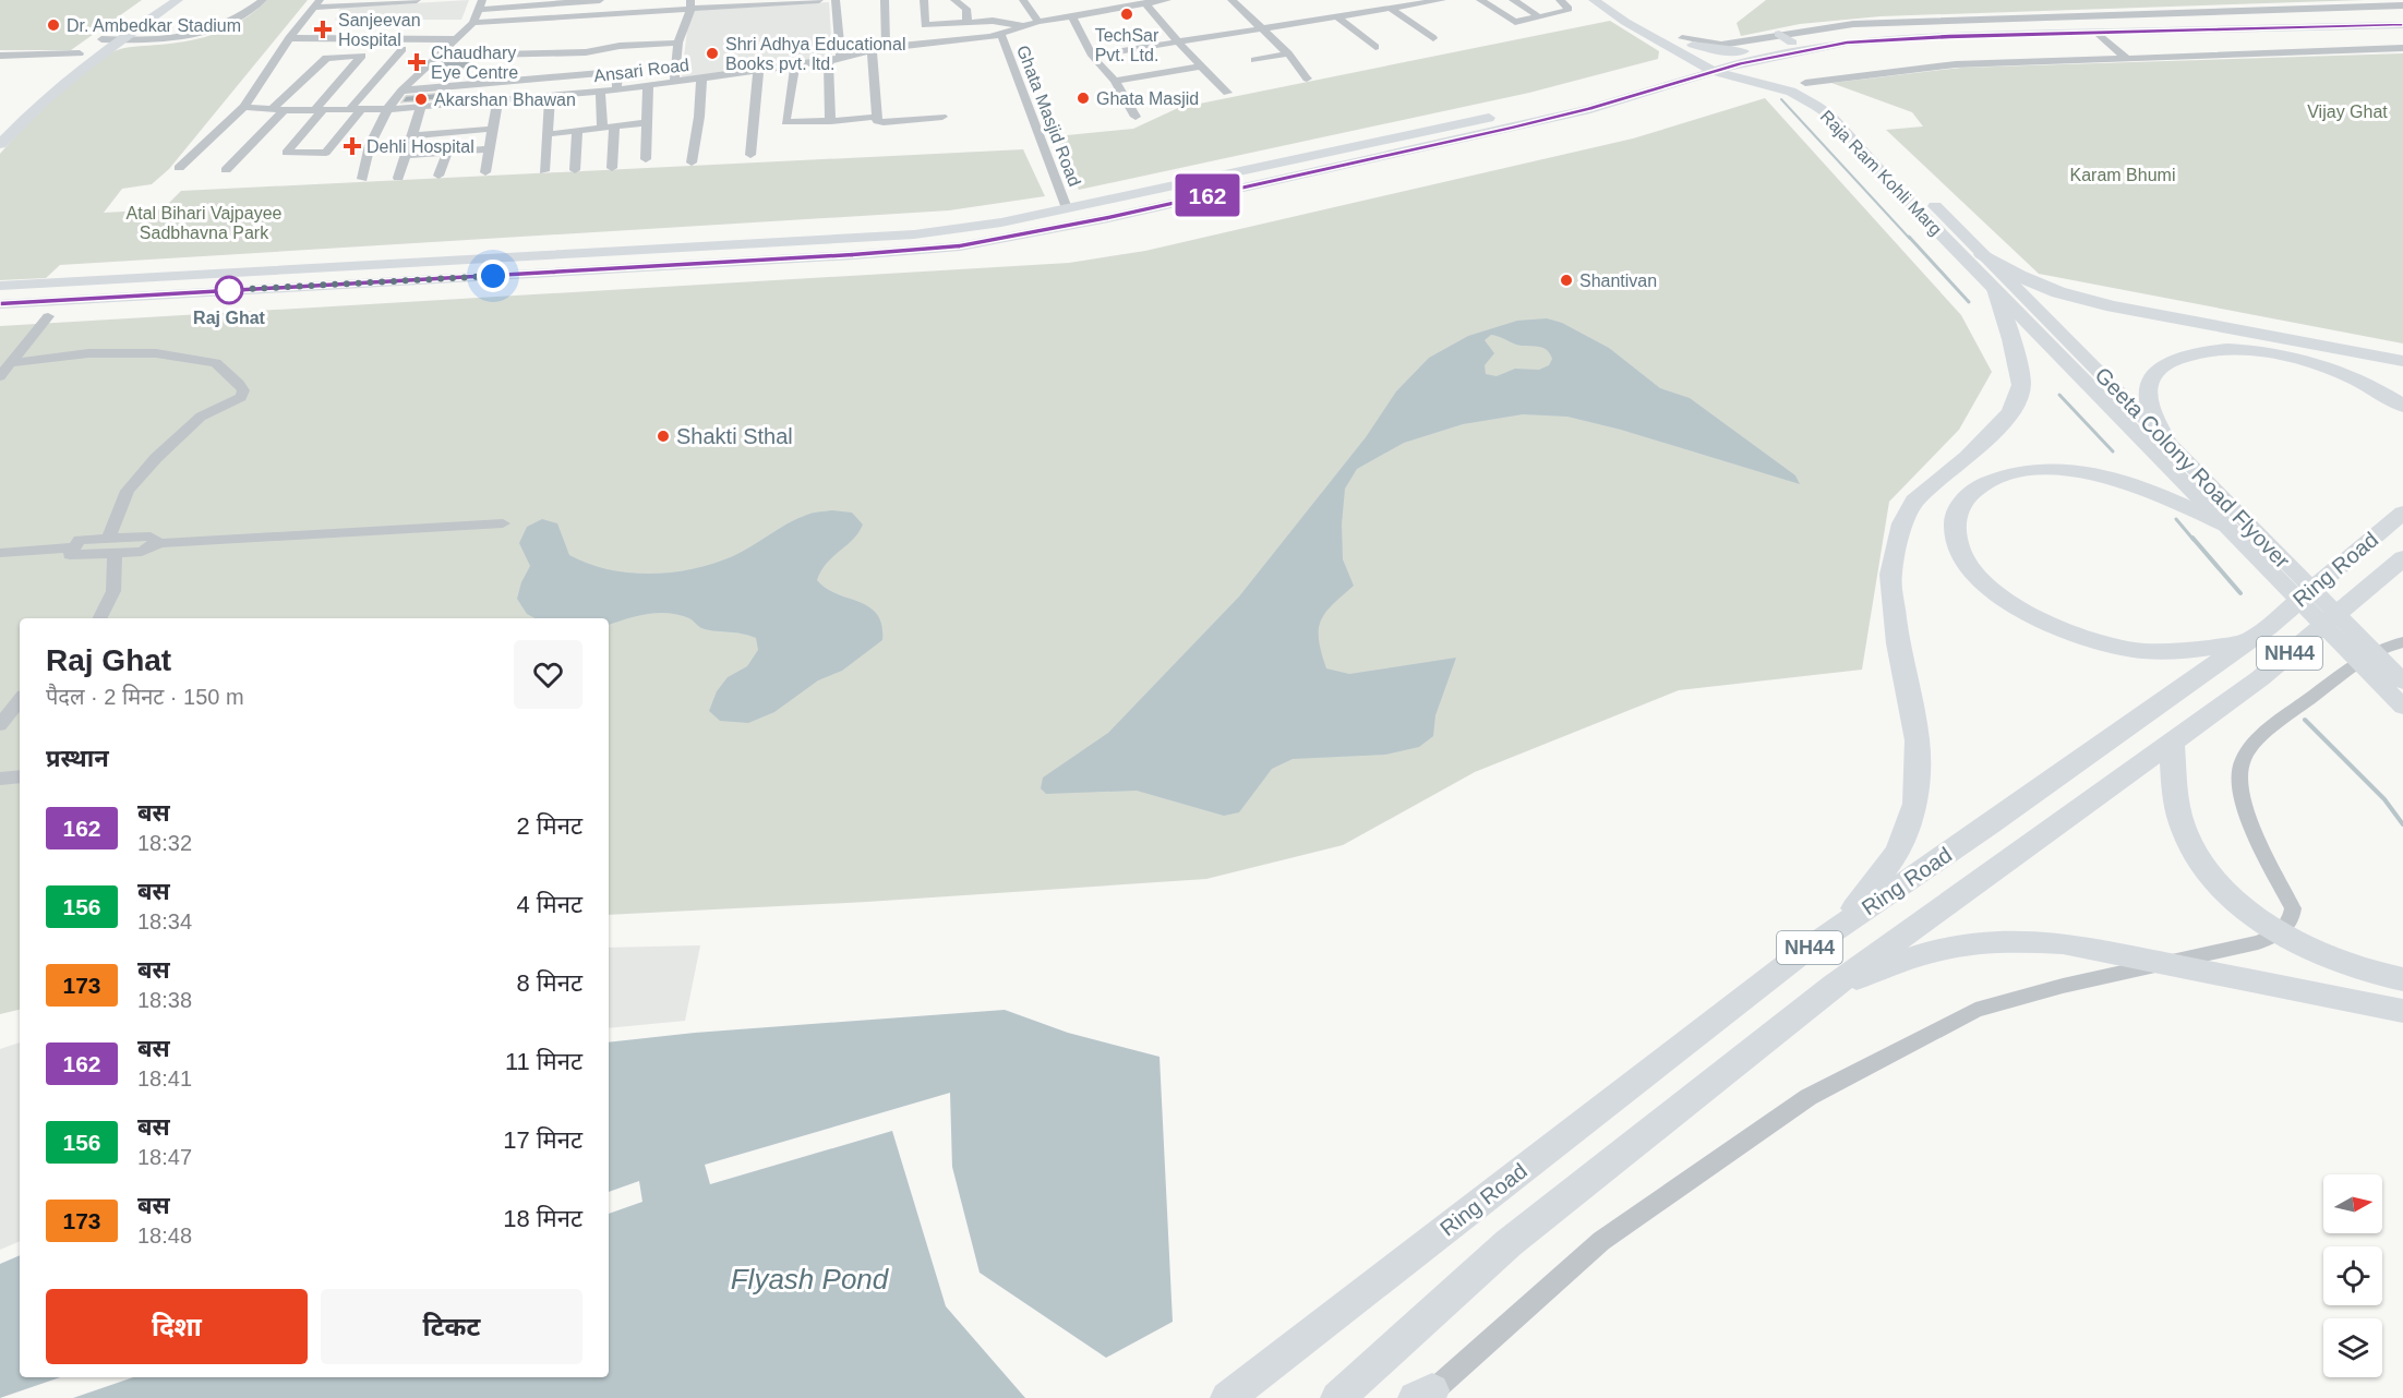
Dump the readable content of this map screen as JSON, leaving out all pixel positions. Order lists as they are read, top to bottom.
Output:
{
  "streets": {
    "highway": ["Ring Road", "NH44"],
    "main road": ["Raja Ram Kohli Marg", "Geeta Colony Road Flyover"],
    "street": ["Ansari Road", "Ghata Masjid Road"]
  },
  "crossings": [
    ["Ansari Road", "Ghata Masjid Road"],
    ["Raja Ram Kohli Marg", "Geeta Colony Road Flyover"]
  ],
  "water": ["Flyash Pond"],
  "parks": ["Vijay Ghat", "Karam Bhumi", "Atal Bihari Vajpayee Sadbhavna Park"],
  "places": {
    "other": [
      "TechSar Pvt. Ltd.",
      "Dr. Ambedkar Stadium",
      "Shri Adhya Educational Books pvt. ltd.",
      "Ghata Masjid",
      "Akarshan Bhawan",
      "Shantivan",
      "Raj Ghat",
      "Shakti Sthal"
    ],
    "health": ["Sanjeevan Hospital", "Chaudhary Eye Centre", "Dehli Hospital"]
  },
  "lines": ["bus line 162"],
  "north": "right",
  "page": {
    "on_map": "162",
    "heading": [
      ["Raj Ghat", "पैदल · 2 मिनट · 150 m"],
      "प्रस्थान"
    ],
    "list": [
      {
        "mark": "162",
        "name": "बस",
        "note": "18:32",
        "value": "2 मिनट"
      },
      {
        "mark": "156",
        "name": "बस",
        "note": "18:34",
        "value": "4 मिनट"
      },
      {
        "mark": "173",
        "name": "बस",
        "note": "18:38",
        "value": "8 मिनट"
      },
      {
        "mark": "162",
        "name": "बस",
        "note": "18:41",
        "value": "11 मिनट"
      },
      {
        "mark": "156",
        "name": "बस",
        "note": "18:47",
        "value": "17 मिनट"
      },
      {
        "mark": "173",
        "name": "बस",
        "note": "18:48",
        "value": "18 मिनट"
      }
    ],
    "buttons": ["दिशा", "टिकट"]
  }
}
